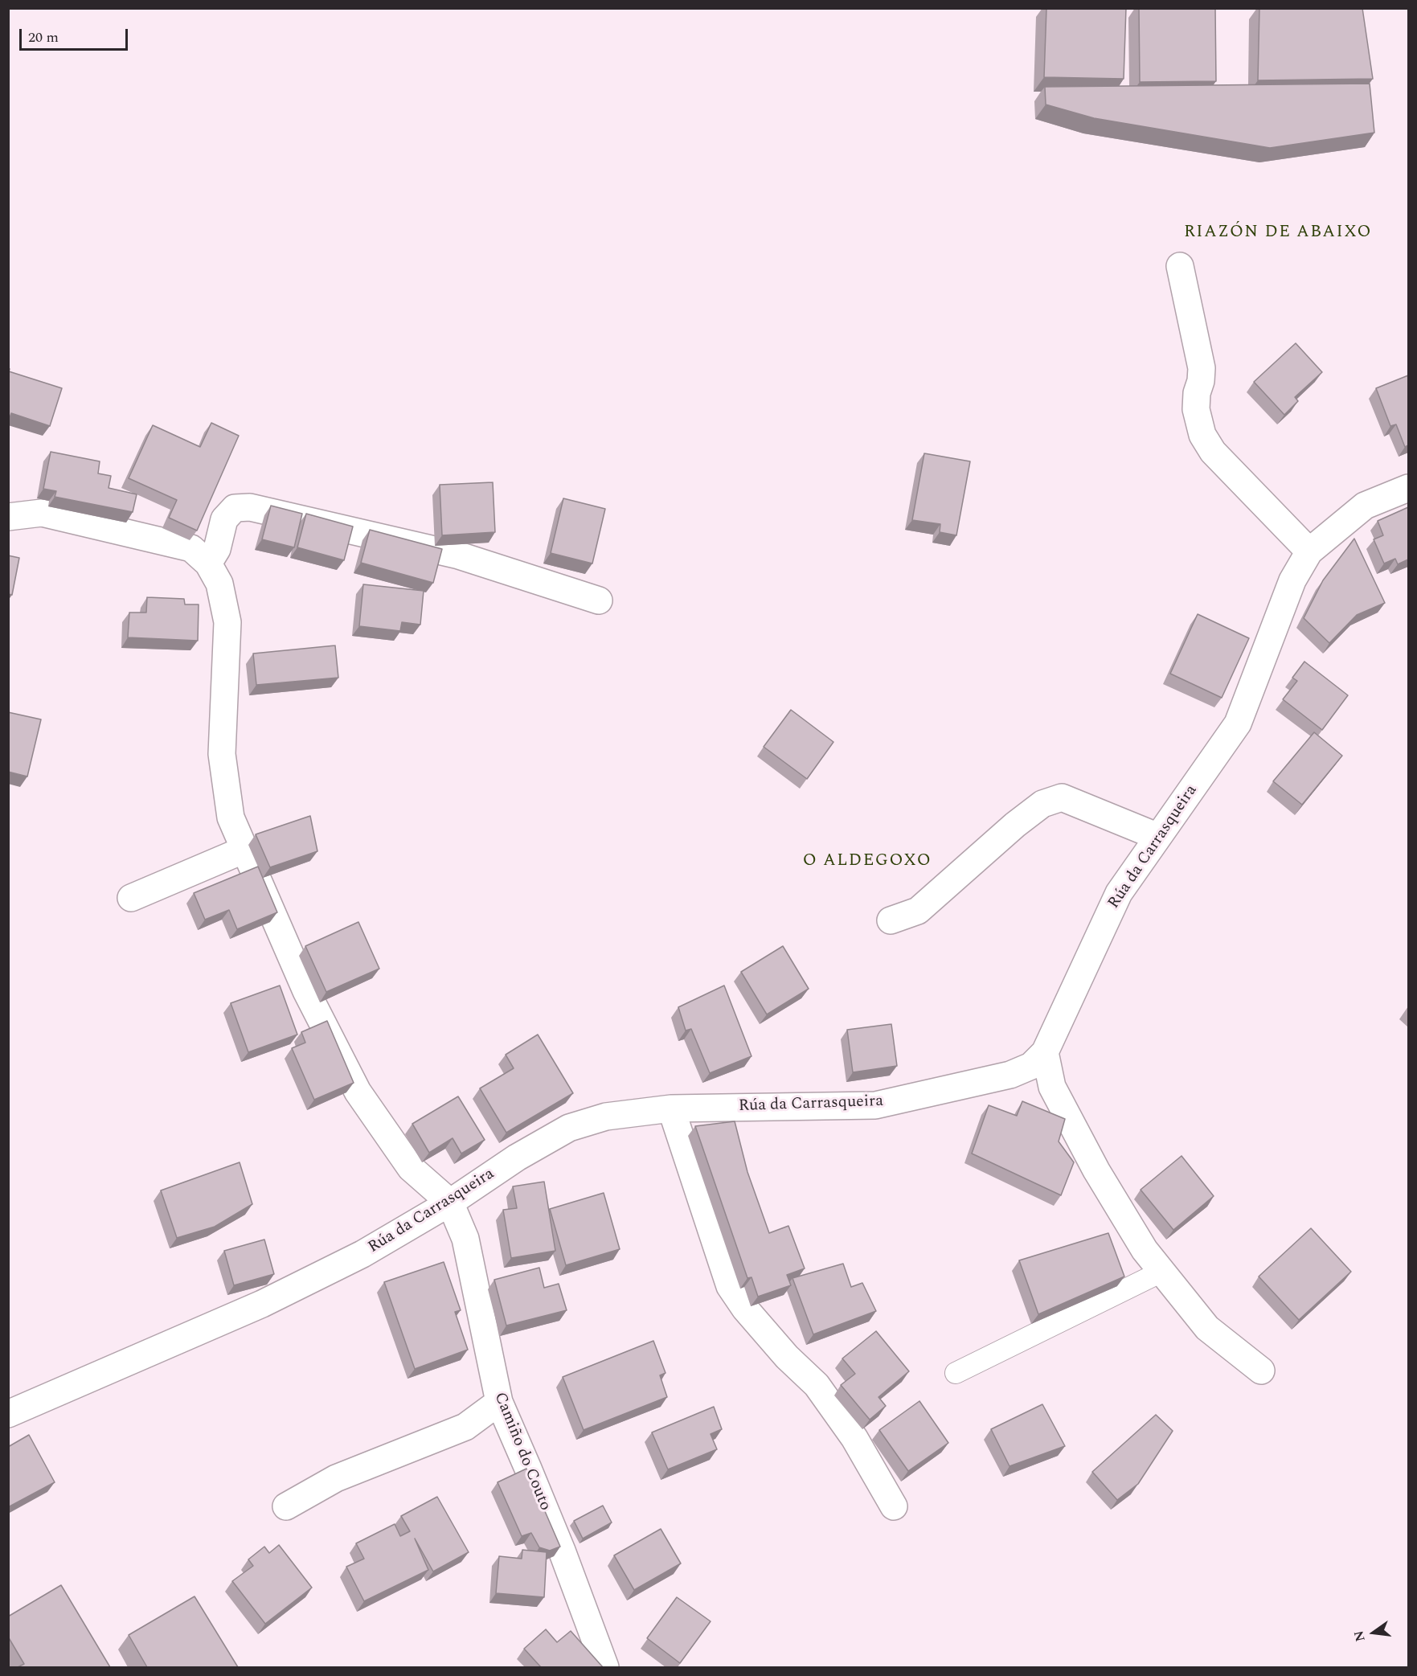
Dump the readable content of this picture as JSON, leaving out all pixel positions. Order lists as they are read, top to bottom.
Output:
{
  "streets": {
    "street": ["Rúa da Carrasqueira", "Camiño do Couto"]
  },
  "crossings": [
    ["Rúa da Carrasqueira", "Camiño do Couto"]
  ],
  "districts": ["RIAZÓN DE ABAIXO", "O ALDEGOXO"],
  "scale_bar": "20 m",
  "north": "left"
}
